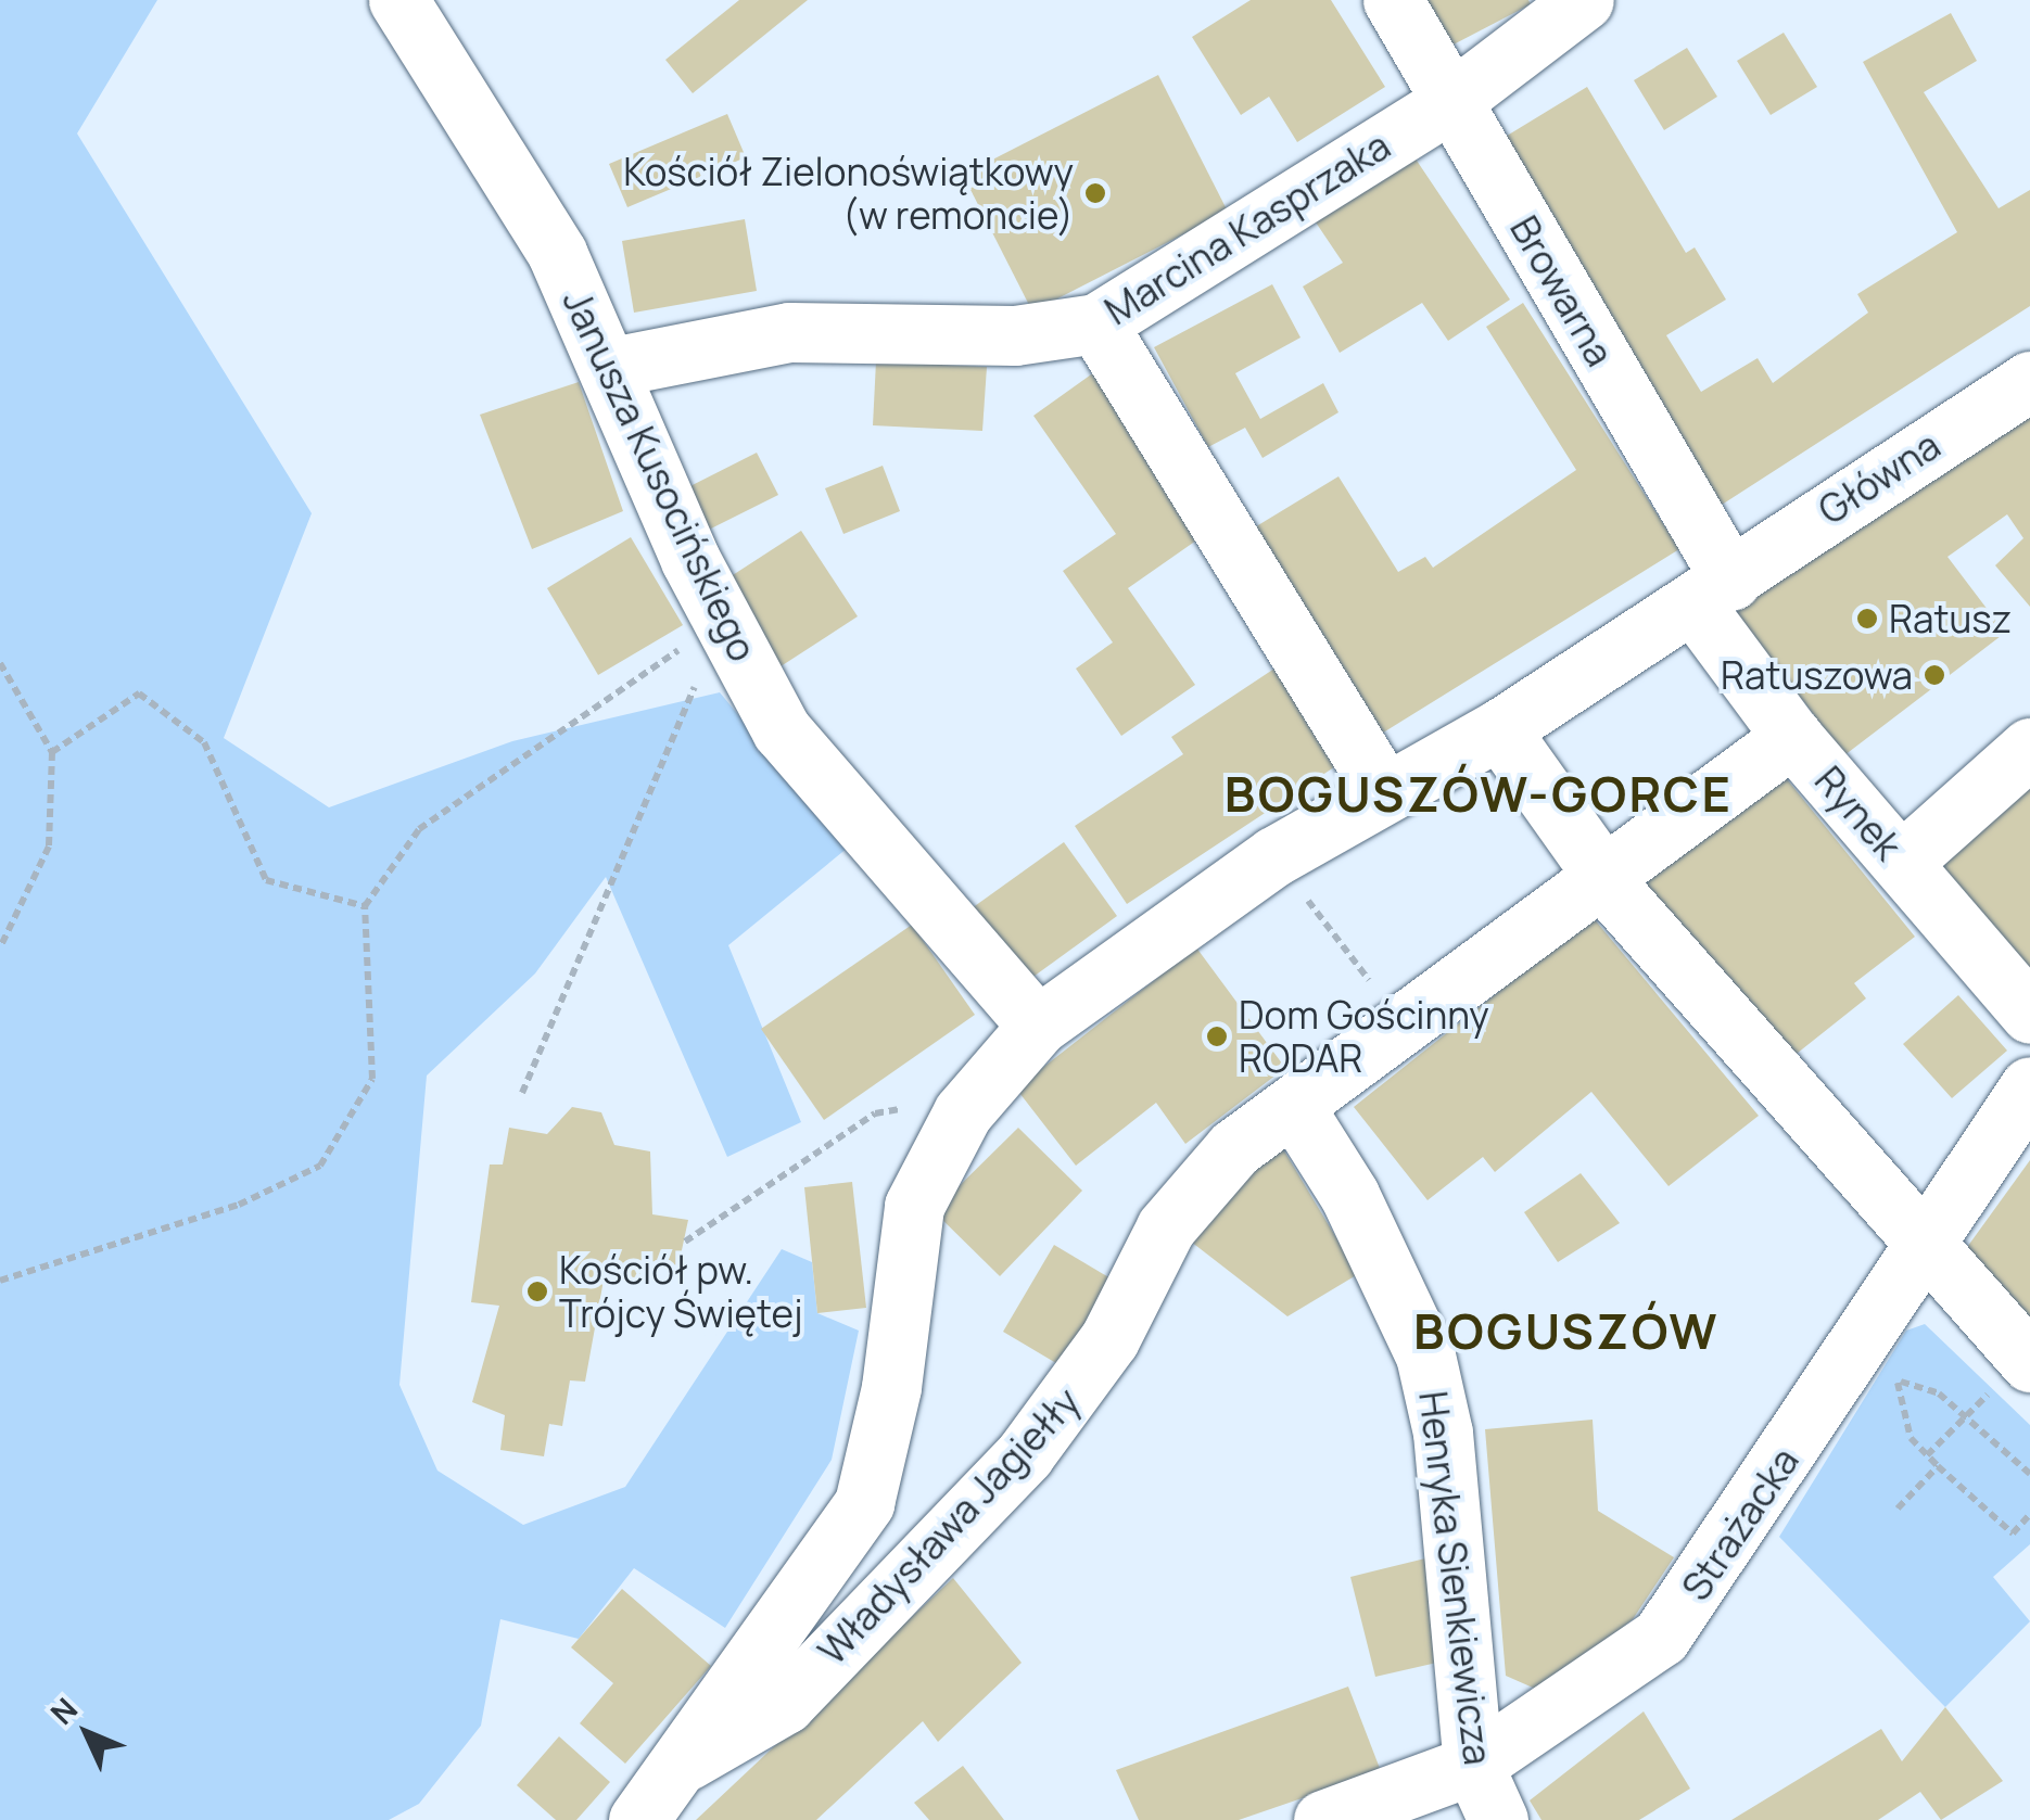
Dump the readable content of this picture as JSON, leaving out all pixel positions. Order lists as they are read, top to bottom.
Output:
{
  "streets": {
    "street": [
      "Marcina Kasprzaka",
      "Browarna",
      "Janusza Kusocińskiego",
      "Główna",
      "Rynek",
      "Strażacka",
      "Władysława Jagiełły",
      "Henryka Sienkiewicza"
    ]
  },
  "crossings": [
    ["Marcina Kasprzaka", "Browarna"],
    ["Marcina Kasprzaka", "Janusza Kusocińskiego"],
    ["Browarna", "Główna"],
    ["Browarna", "Rynek"],
    ["Janusza Kusocińskiego", "Główna"],
    ["Główna", "Rynek"],
    ["Główna", "Władysława Jagiełły"],
    ["Rynek", "Władysława Jagiełły"],
    ["Strażacka", "Henryka Sienkiewicza"],
    ["Władysława Jagiełły", "Henryka Sienkiewicza"]
  ],
  "districts": ["BOGUSZÓW-GORCE", "BOGUSZÓW"],
  "places": [
    "Kościół Zielonoświątkowy (w remoncie)",
    "Ratusz",
    "Ratuszowa",
    "Dom Gościnny RODAR",
    "Kościół pw. Trójcy Świętej"
  ],
  "north": "top left"
}
